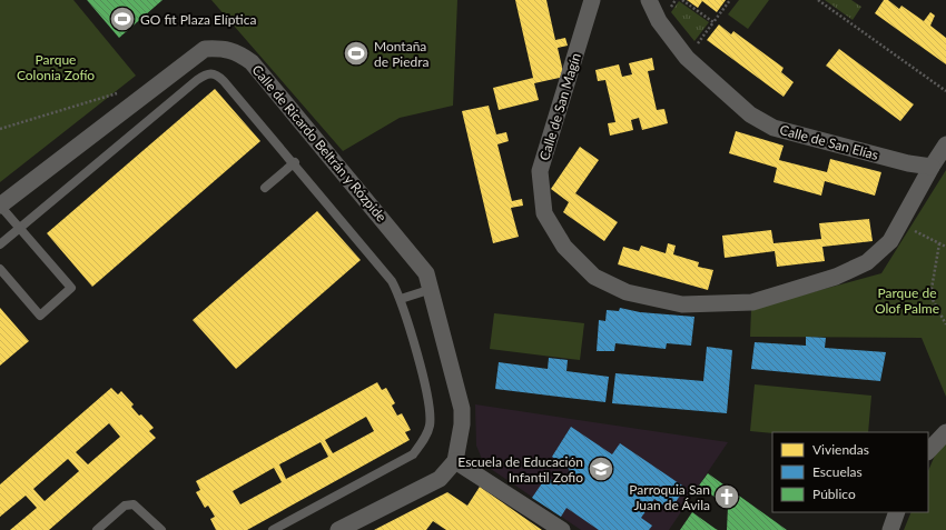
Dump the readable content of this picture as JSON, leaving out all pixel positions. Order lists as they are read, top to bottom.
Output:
{
  "streets": {
    "street": ["Calle de San Magín", "Calle de San Elías", "Calle de Ricardo Beltrán y Rózpide"]
  },
  "crossings": [
    ["Calle de San Magín", "Calle de San Elías"]
  ],
  "parks": ["Parque Colonia Zofío", "Parque de Olof Palme"],
  "places": {
    "sports": ["GO fit Plaza Elíptica", "Montaña de Piedra"],
    "school or university": ["Escuela de Educación Infantil Zofio"],
    "church": ["Parroquia San Juan de Ávila"]
  },
  "legend": ["Viviendas", "Escuelas", "Público"]
}
